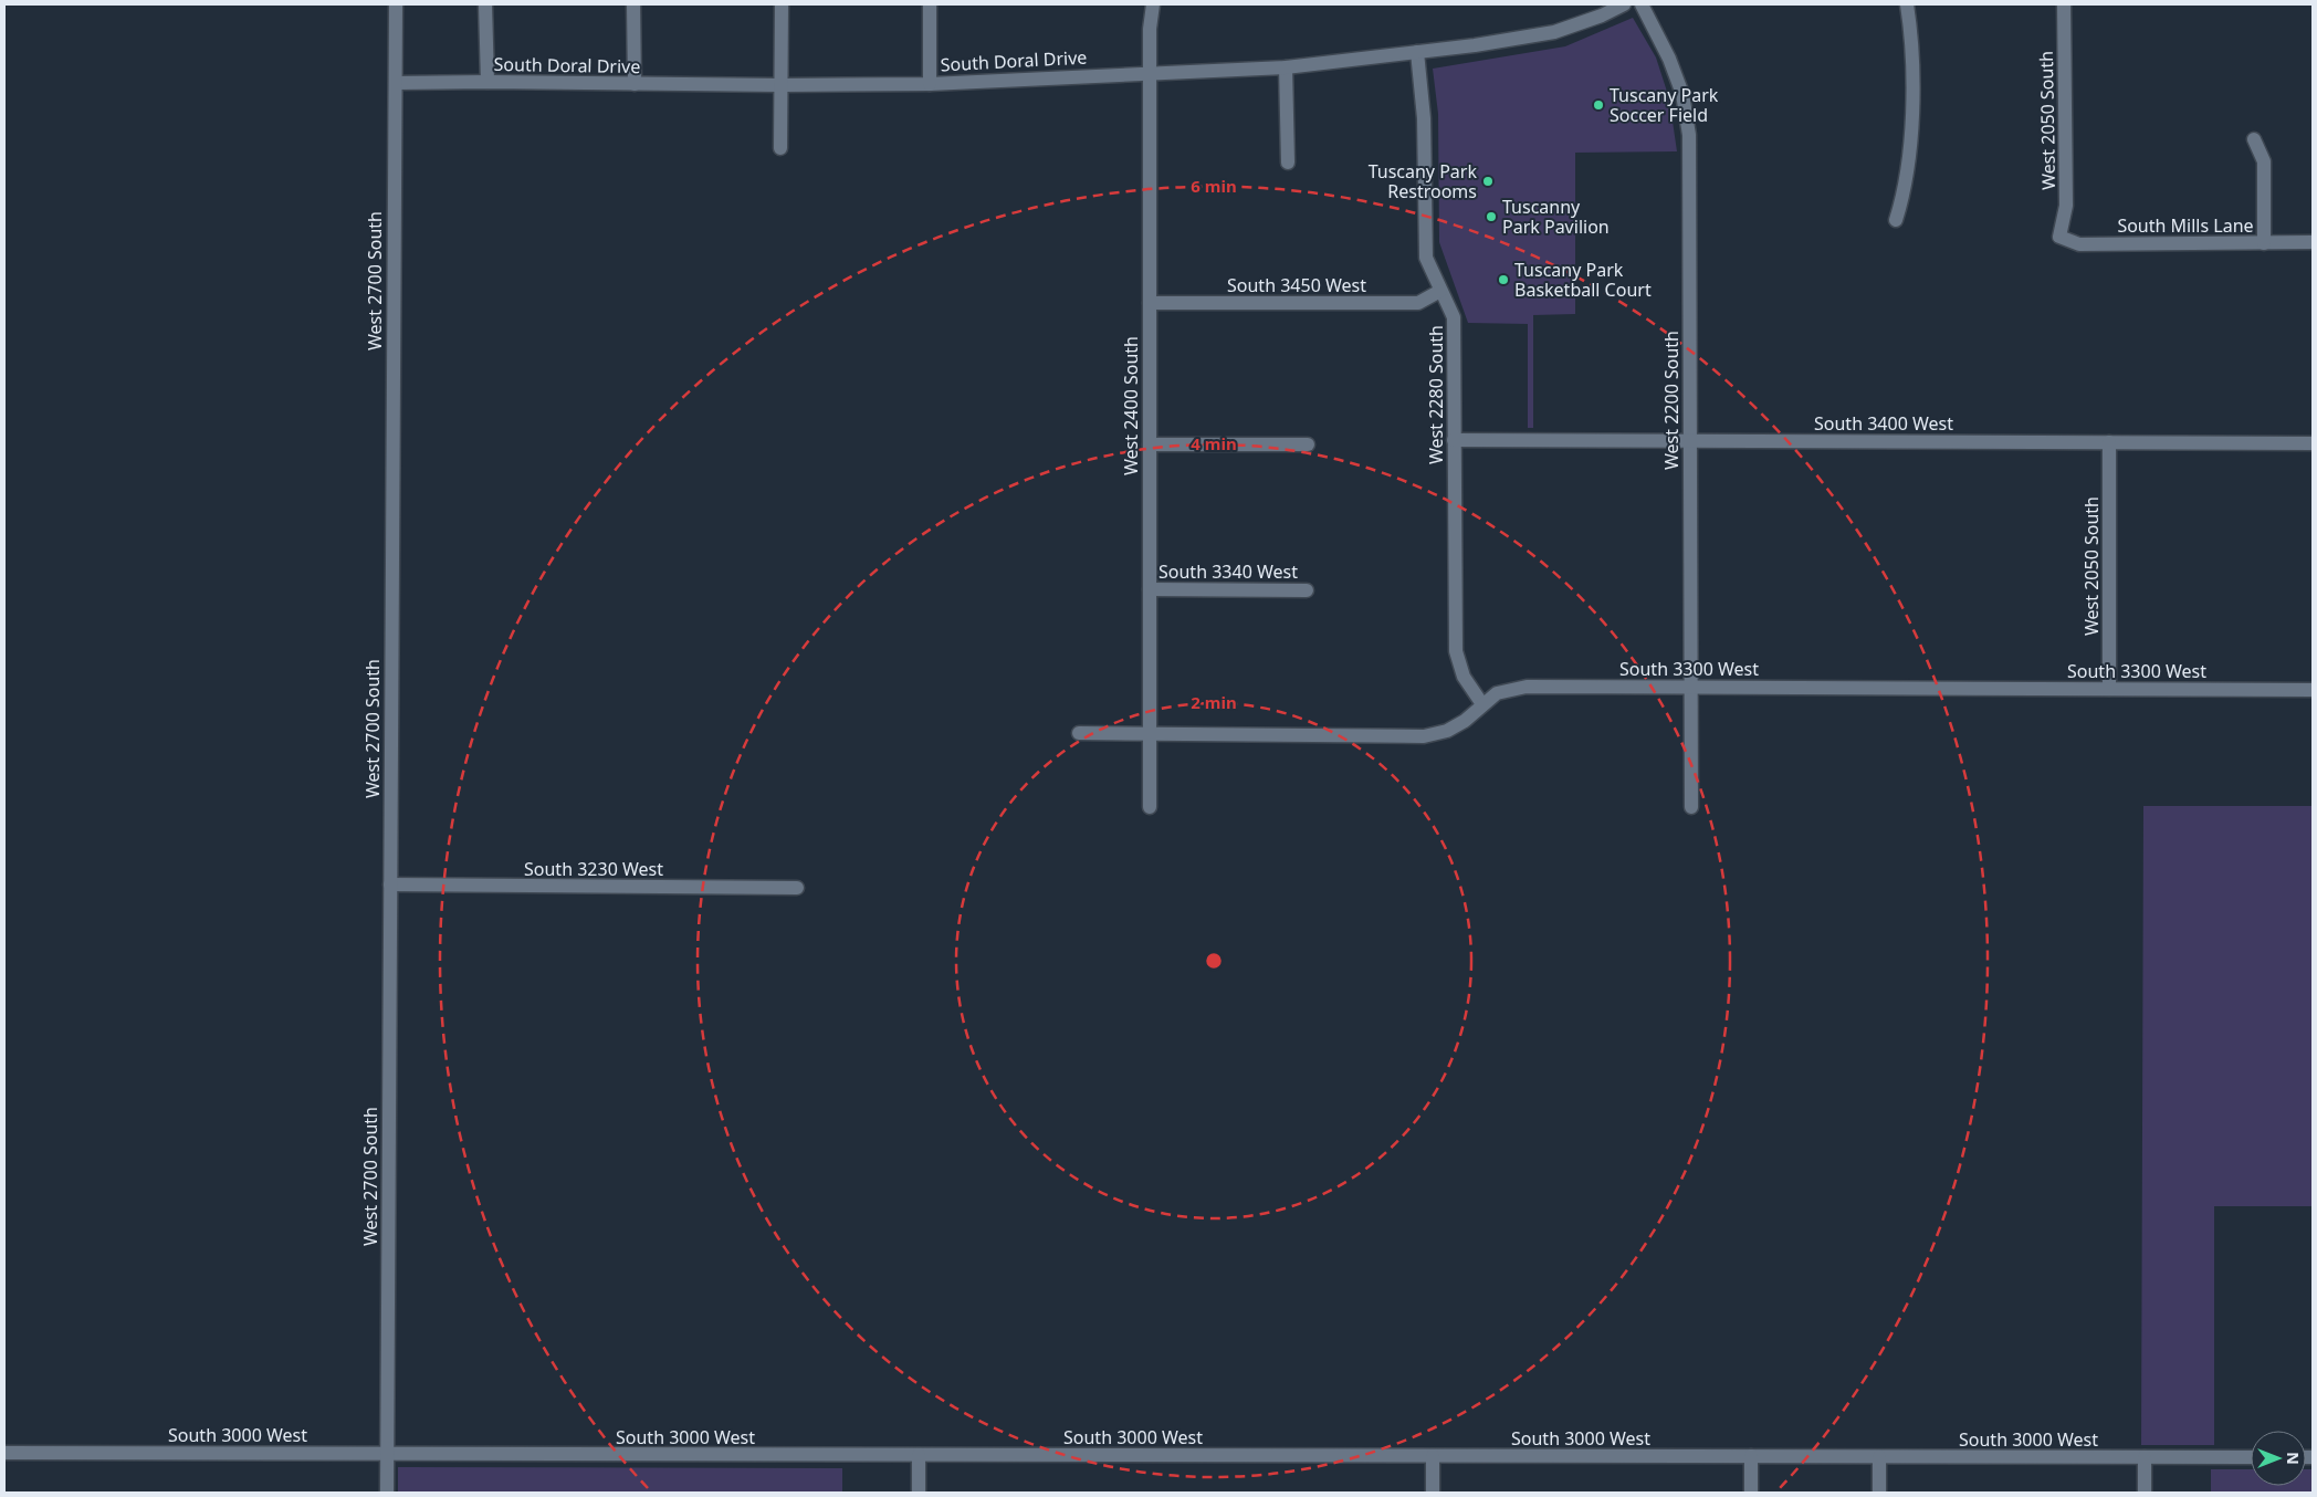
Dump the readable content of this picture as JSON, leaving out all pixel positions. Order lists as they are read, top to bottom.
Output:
{
  "streets": {
    "street": [
      "South Doral Drive",
      "West 2050 South",
      "South Mills Lane",
      "West 2700 South",
      "South 3450 West",
      "West 2280 South",
      "West 2200 South",
      "West 2400 South",
      "South 3400 West",
      "South 3340 West",
      "South 3300 West",
      "South 3230 West",
      "South 3000 West"
    ]
  },
  "crossings": [
    ["South Doral Drive", "West 2700 South"],
    ["South Doral Drive", "West 2280 South"],
    ["South Doral Drive", "West 2400 South"],
    ["West 2050 South", "South Mills Lane"],
    ["West 2050 South", "South 3400 West"],
    ["West 2050 South", "South 3300 West"],
    ["West 2700 South", "South 3230 West"],
    ["West 2700 South", "South 3000 West"],
    ["South 3450 West", "West 2280 South"],
    ["South 3450 West", "West 2400 South"],
    ["West 2280 South", "South 3400 West"],
    ["West 2280 South", "South 3300 West"],
    ["West 2200 South", "South 3400 West"],
    ["West 2200 South", "South 3300 West"],
    ["West 2400 South", "South 3340 West"],
    ["West 2400 South", "South 3300 West"]
  ],
  "places": [
    "Tuscany Park Soccer Field",
    "Tuscany Park Restrooms",
    "Tuscanny Park Pavilion",
    "Tuscany Park Basketball Court"
  ],
  "north": "right",
  "rings": ["6 min", "4 min", "2 min"]
}
